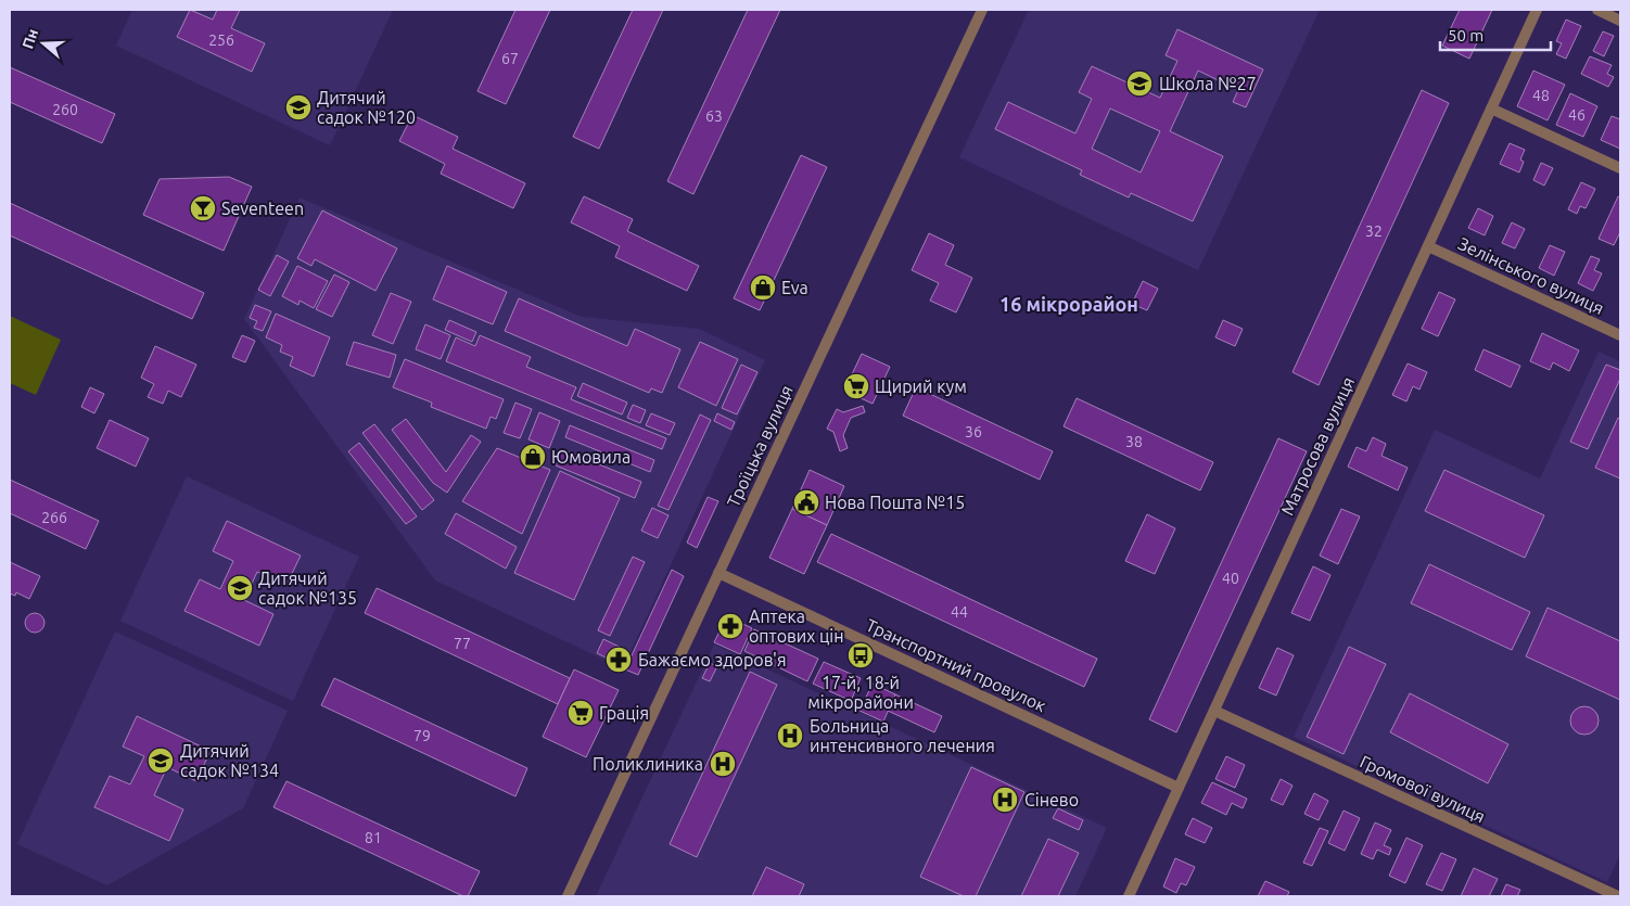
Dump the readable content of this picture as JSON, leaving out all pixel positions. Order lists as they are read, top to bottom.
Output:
{
  "streets": {
    "street": [
      "Зелінського вулиця",
      "Троїцька вулиця",
      "Матросова вулиця",
      "Транспортний провулок",
      "Громової вулиця"
    ]
  },
  "crossings": [
    ["Зелінського вулиця", "Матросова вулиця"],
    ["Троїцька вулиця", "Транспортний провулок"],
    ["Матросова вулиця", "Транспортний провулок"],
    ["Матросова вулиця", "Громової вулиця"]
  ],
  "districts": ["16 мікрорайон"],
  "places": {
    "school or university": [
      "Школа №27",
      "Дитячий садок №120",
      "Дитячий садок №135",
      "Дитячий садок №134"
    ],
    "bar": ["Seventeen"],
    "shop": ["Eva", "Юмовила"],
    "supermarket": ["Щирий кум", "Грація"],
    "public building": ["Нова Пошта №15"],
    "pharmacy": ["Аптека оптових цін", "Бажаємо здоров'я"],
    "bus stop": ["17-й, 18-й мікрорайони"],
    "hospital": ["Больница интенсивного лечения", "Поликлиника", "Сінево"]
  },
  "house_numbers": [
    "256",
    "67",
    "48",
    "260",
    "46",
    "63",
    "32",
    "36",
    "38",
    "266",
    "40",
    "44",
    "77",
    "79",
    "81"
  ],
  "scale_bar": "50 m",
  "north": "left"
}
